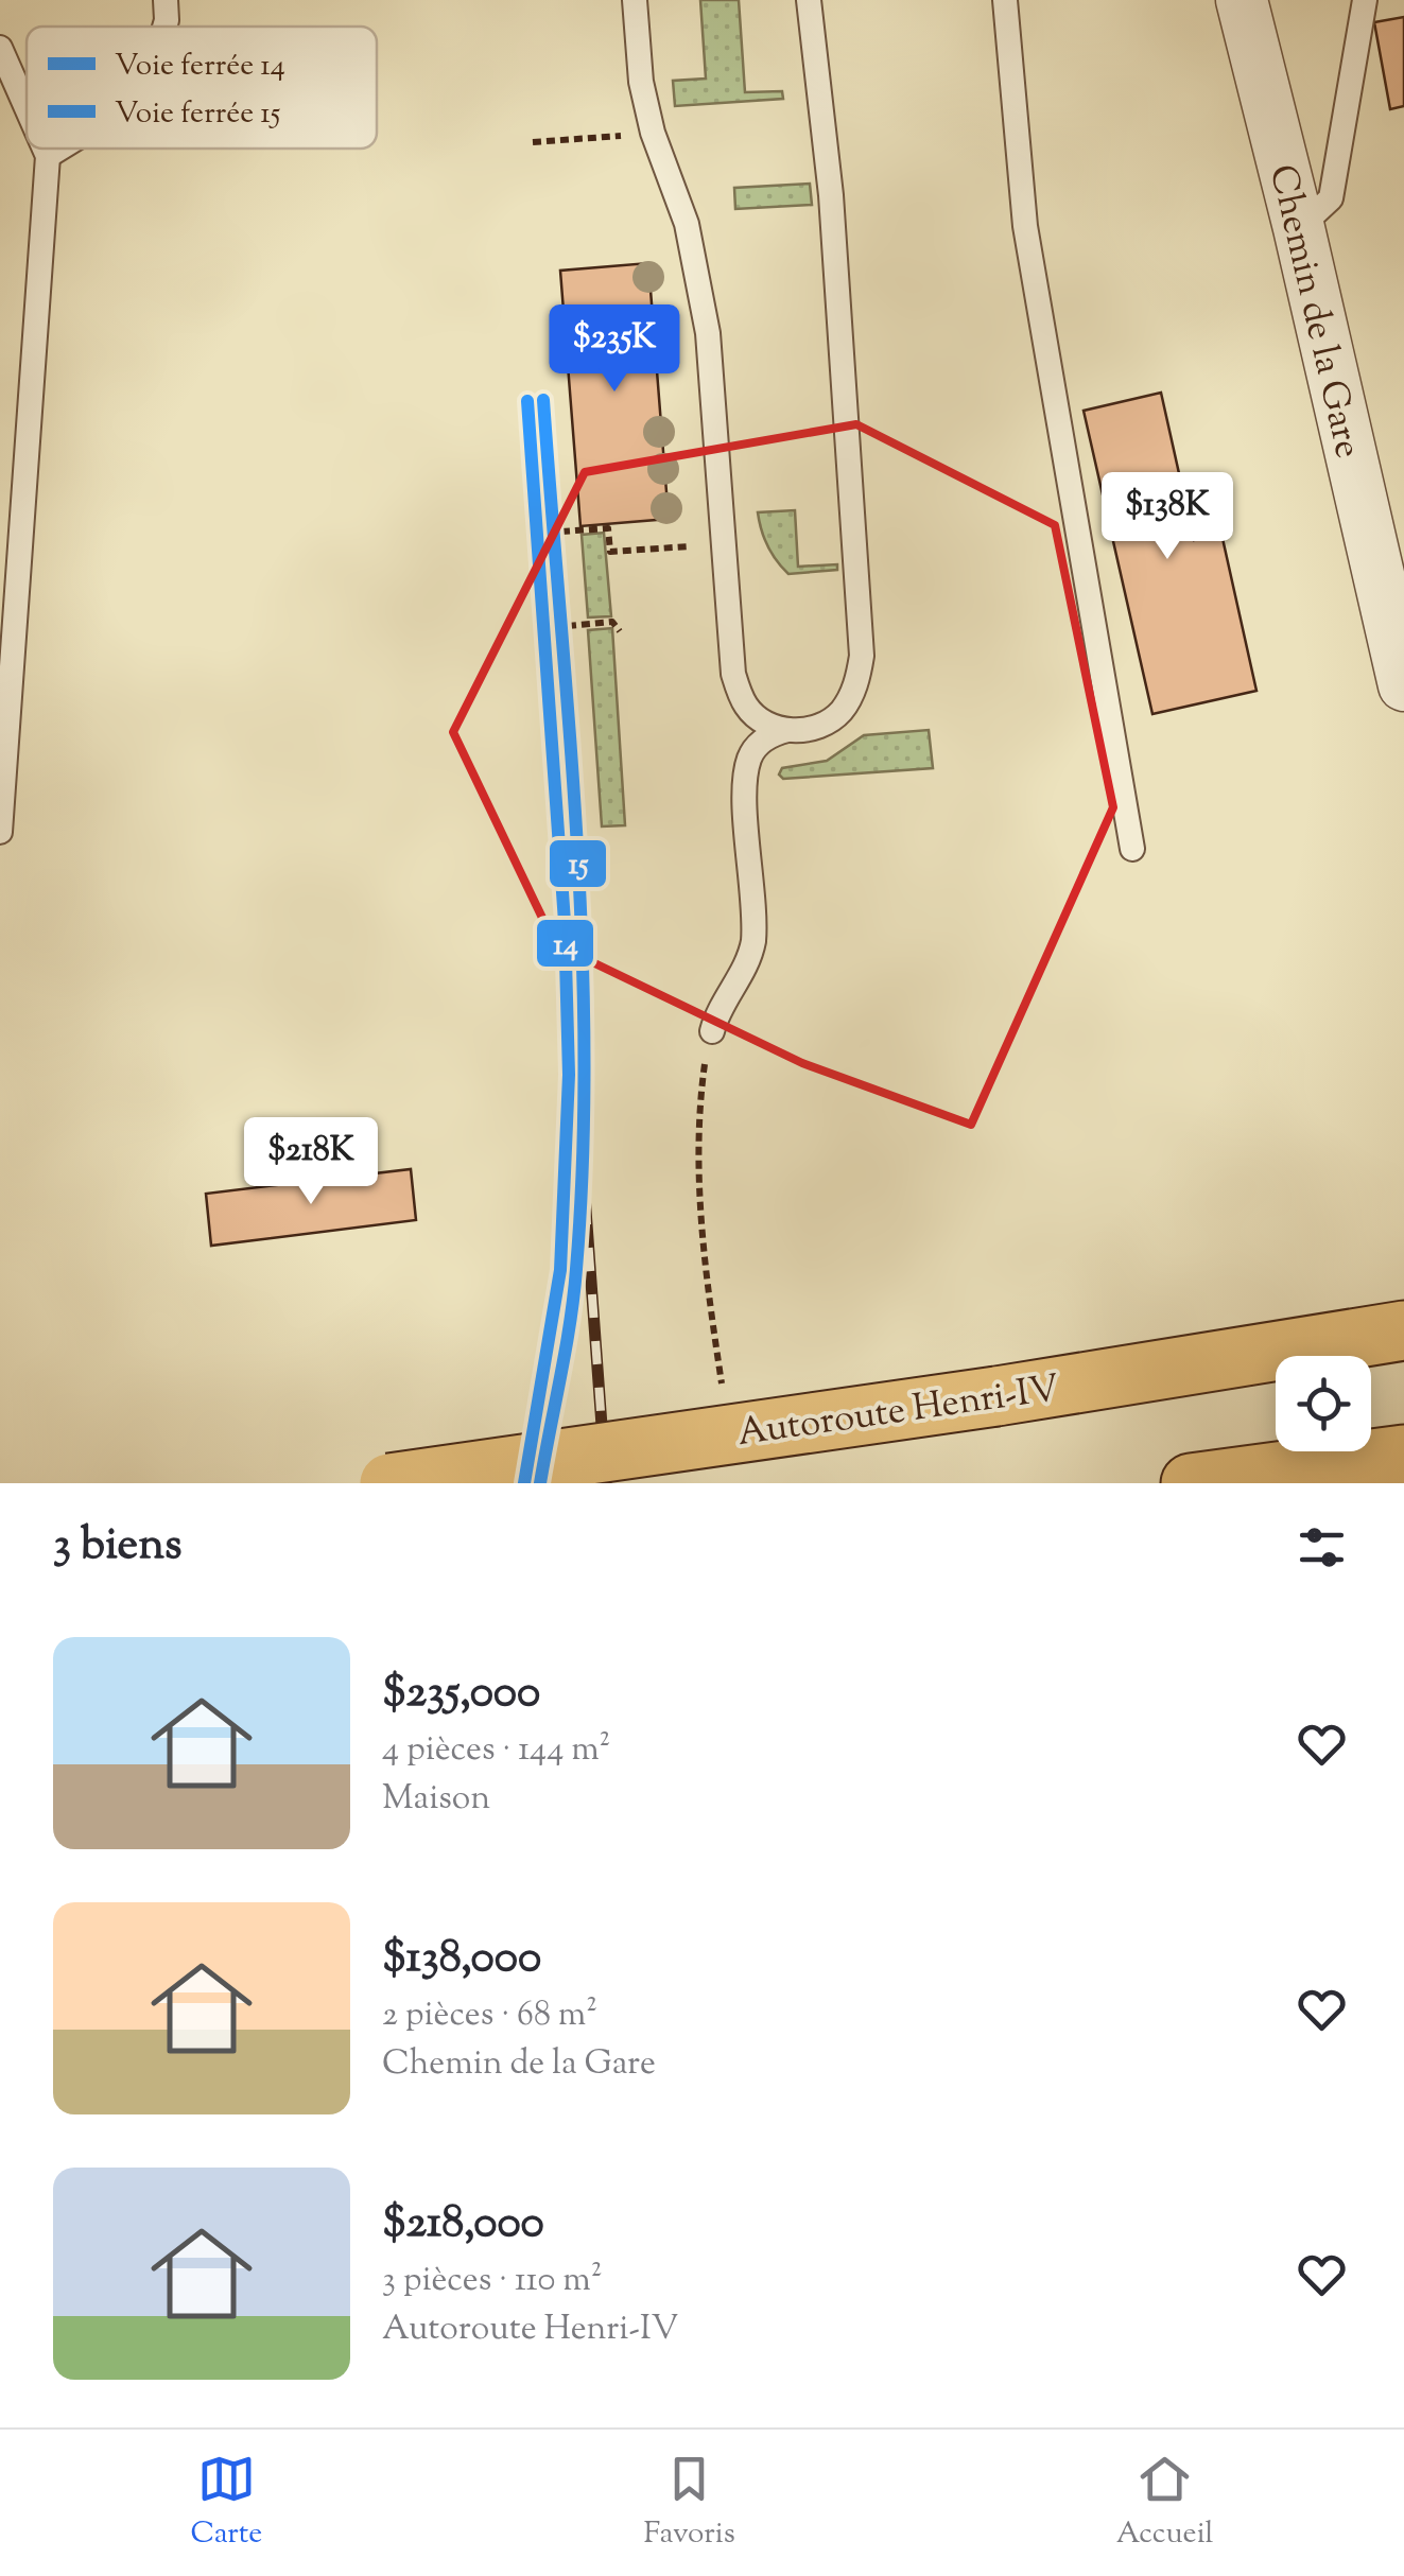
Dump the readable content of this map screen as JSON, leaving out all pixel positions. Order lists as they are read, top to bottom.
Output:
{
  "streets": {
    "highway": ["Autoroute Henri-IV"],
    "street": ["Chemin de la Gare"]
  },
  "lines": ["rail line 15", "rail line 14"],
  "legend": ["Voie ferrée 14", "Voie ferrée 15"],
  "page": {
    "price": ["$235K", "$138K", "$218K"],
    "heading": "3 biens",
    "list": [
      {
        "name": "$235,000",
        "note": "4 pièces · 144 m² · Maison"
      },
      {
        "name": "$138,000",
        "note": "2 pièces · 68 m² · Chemin de la Gare"
      },
      {
        "name": "$218,000",
        "note": "3 pièces · 110 m² · Autoroute Henri-IV"
      }
    ],
    "tabs": ["Carte", "Favoris", "Accueil"]
  }
}
